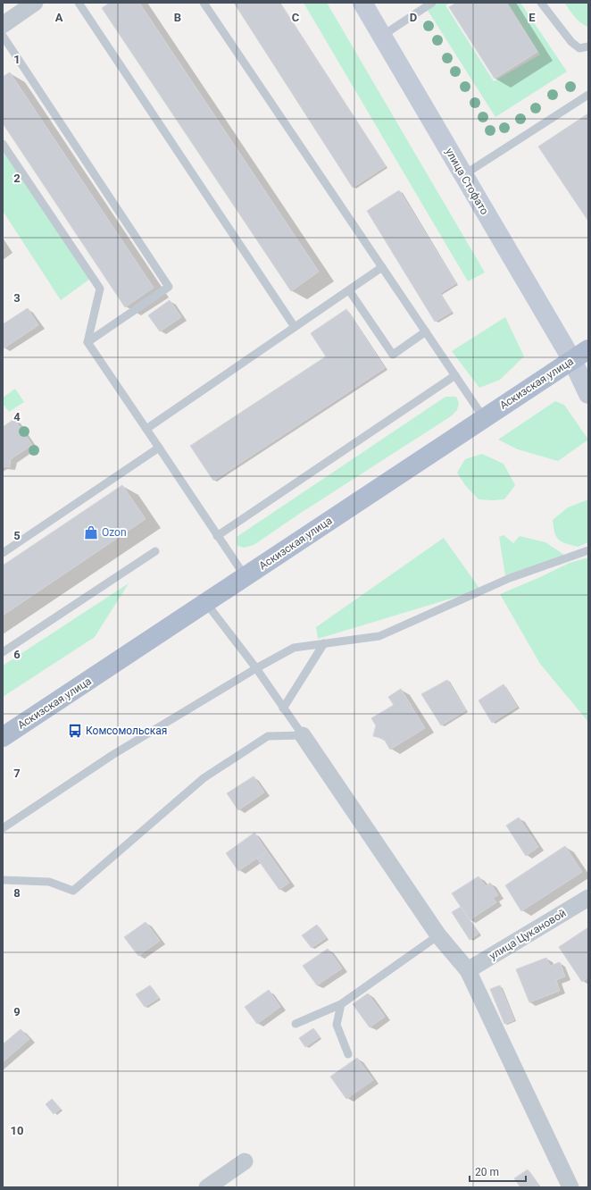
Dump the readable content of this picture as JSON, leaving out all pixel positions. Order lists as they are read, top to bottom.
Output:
{
  "streets": {
    "main road": ["Аскизская улица"],
    "street": ["улица Стофато", "улица Цукановой"]
  },
  "crossings": [
    ["улица Стофато", "Аскизская улица"]
  ],
  "places": {
    "shop": ["Ozon"],
    "bus stop": ["Комсомольская"]
  },
  "scale_bar": "20 m",
  "grid": {
    "columns": [
      "A",
      "B",
      "C",
      "D",
      "E"
    ],
    "rows": [
      "1",
      "2",
      "3",
      "4",
      "5",
      "6",
      "7",
      "8",
      "9",
      "10"
    ]
  }
}
